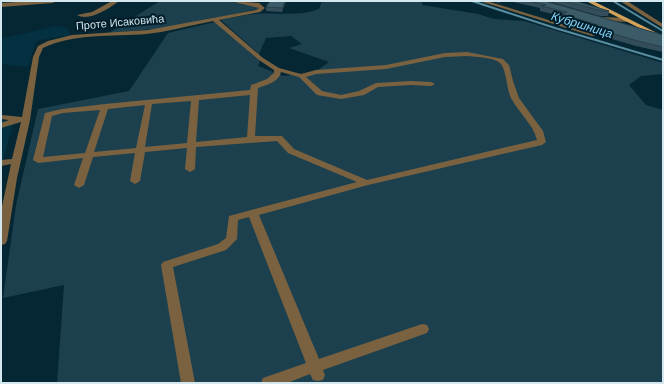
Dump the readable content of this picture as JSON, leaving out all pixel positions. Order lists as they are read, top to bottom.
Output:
{
  "streets": {
    "street": ["Проте Исаковића"]
  },
  "water": ["Кубршница"]
}
